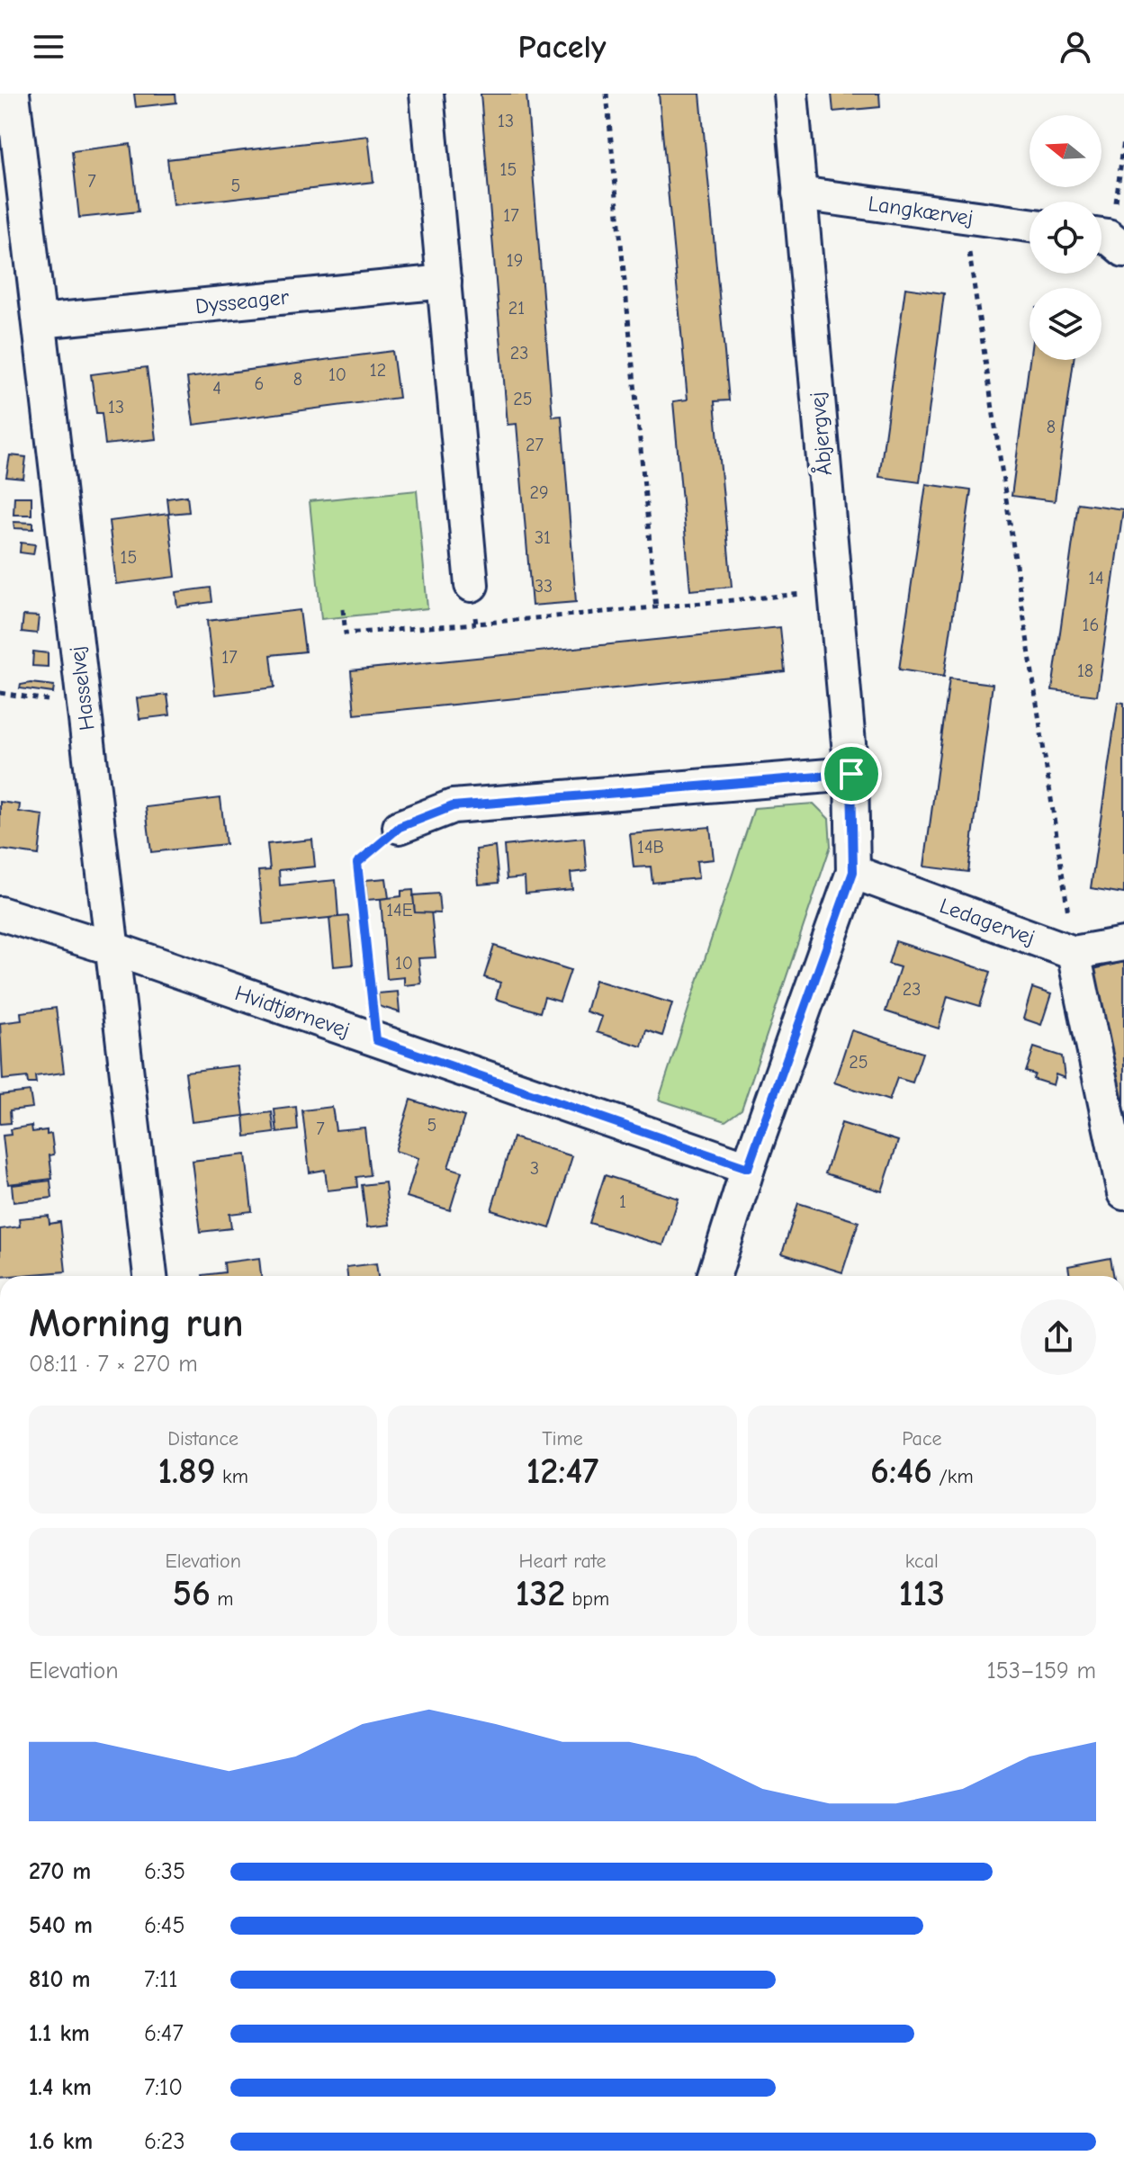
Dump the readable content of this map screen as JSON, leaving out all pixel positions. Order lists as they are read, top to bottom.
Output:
{
  "streets": {
    "street": [
      "Langkærvej",
      "Dysseager",
      "Åbjergvej",
      "Hasselvej",
      "Ledagervej",
      "Hvidtjørnevej"
    ]
  },
  "crossings": [
    ["Langkærvej", "Åbjergvej"],
    ["Dysseager", "Hasselvej"],
    ["Åbjergvej", "Ledagervej"],
    ["Åbjergvej", "Hvidtjørnevej"],
    ["Hasselvej", "Hvidtjørnevej"]
  ],
  "house_numbers": [
    "13",
    "15",
    "7",
    "5",
    "17",
    "19",
    "21",
    "23",
    "12",
    "10",
    "8",
    "6",
    "4",
    "25",
    "13",
    "8",
    "27",
    "29",
    "31",
    "15",
    "14",
    "33",
    "16",
    "17",
    "18",
    "14B",
    "14E",
    "10",
    "23",
    "25",
    "5",
    "7",
    "3",
    "1"
  ],
  "north": "left",
  "page": {
    "header": "Pacely",
    "heading": ["Morning run", "08:11 · 7 × 270 m"],
    "stats": [
      ["Distance", "1.89 km"],
      ["Time", "12:47"],
      ["Pace", "6:46 /km"],
      ["Elevation", "56 m"],
      ["Heart rate", "132 bpm"],
      ["kcal", "113"]
    ],
    "chart": ["Elevation", "153–159 m"],
    "list": [
      {
        "name": "270 m",
        "note": "6:35"
      },
      {
        "name": "540 m",
        "note": "6:45"
      },
      {
        "name": "810 m",
        "note": "7:11"
      },
      {
        "name": "1.1 km",
        "note": "6:47"
      },
      {
        "name": "1.4 km",
        "note": "7:10"
      },
      {
        "name": "1.6 km",
        "note": "6:23"
      }
    ]
  }
}
